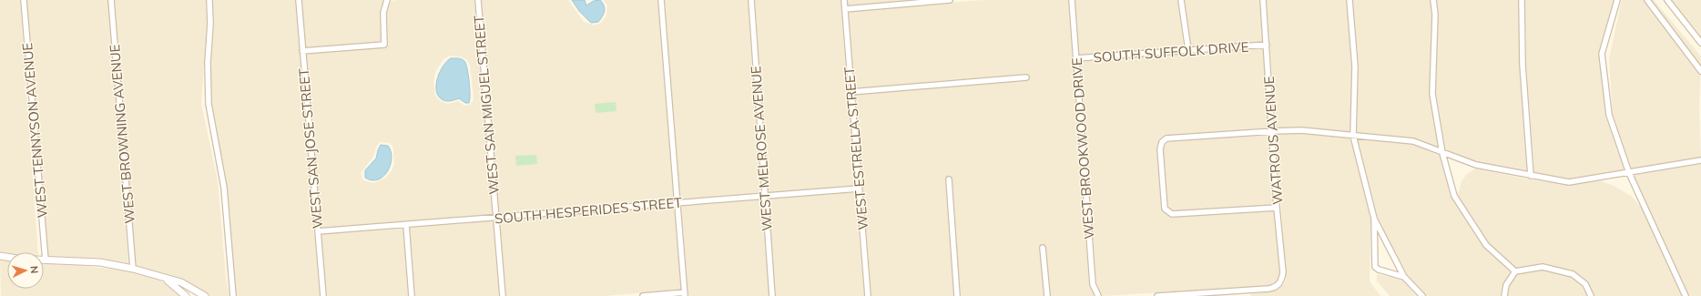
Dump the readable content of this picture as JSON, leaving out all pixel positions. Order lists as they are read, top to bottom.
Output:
{
  "streets": {
    "street": [
      "SOUTH SUFFOLK DRIVE",
      "WEST SAN MIGUEL STREET",
      "WEST TENNYSON AVENUE",
      "WEST BROWNING AVENUE",
      "WATROUS AVENUE",
      "WEST SAN JOSE STREET",
      "WEST MELROSE AVENUE",
      "WEST ESTRELLA STREET",
      "WEST BROOKWOOD DRIVE",
      "SOUTH HESPERIDES STREET"
    ]
  },
  "crossings": [
    ["SOUTH SUFFOLK DRIVE", "WATROUS AVENUE"],
    ["SOUTH SUFFOLK DRIVE", "WEST BROOKWOOD DRIVE"],
    ["WEST SAN MIGUEL STREET", "SOUTH HESPERIDES STREET"],
    ["WEST SAN JOSE STREET", "SOUTH HESPERIDES STREET"],
    ["WEST MELROSE AVENUE", "SOUTH HESPERIDES STREET"],
    ["WEST ESTRELLA STREET", "SOUTH HESPERIDES STREET"]
  ],
  "north": "right"
}
